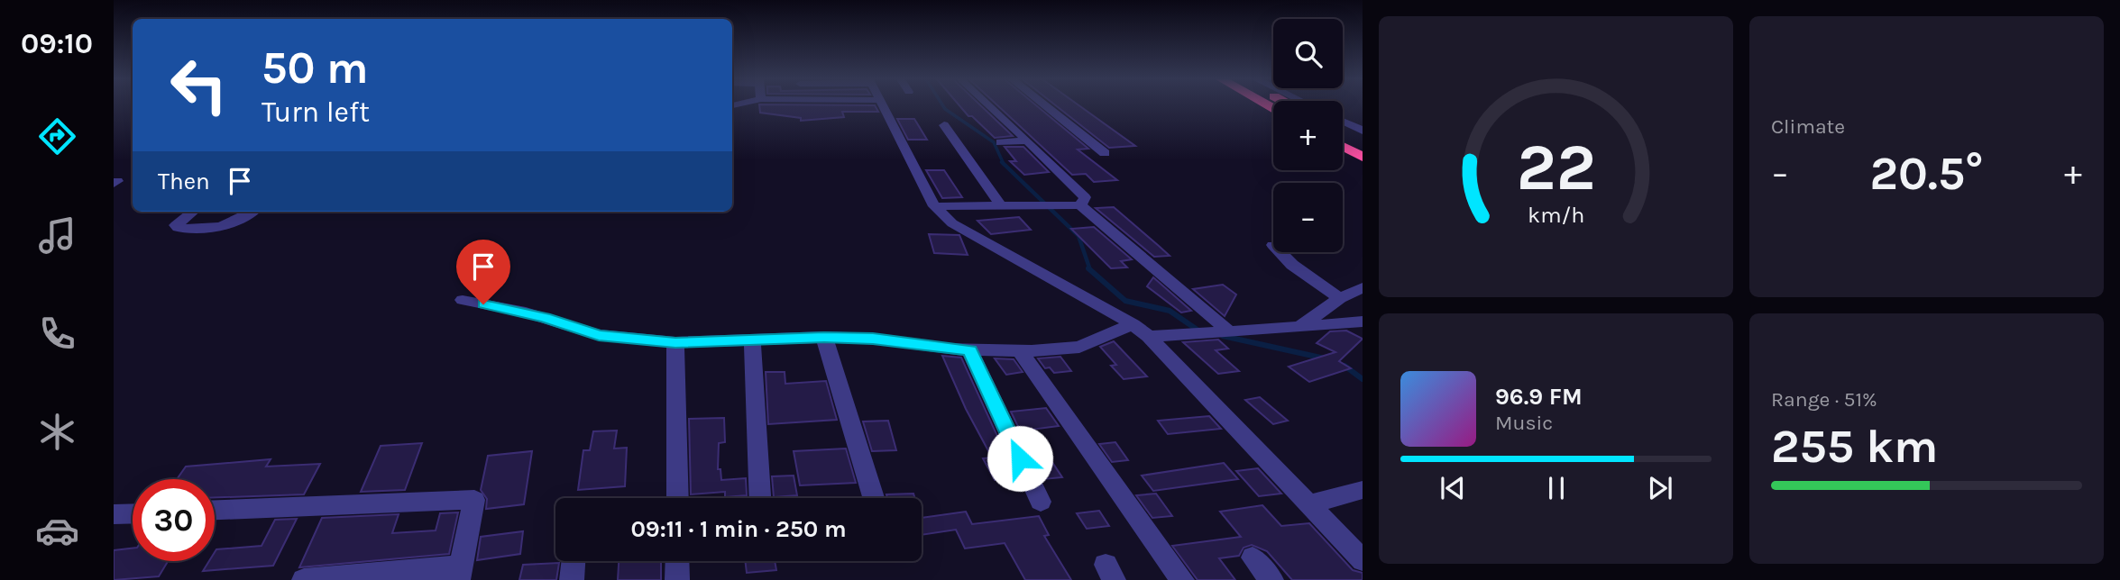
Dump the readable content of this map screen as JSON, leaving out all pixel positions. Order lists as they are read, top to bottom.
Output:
{
  "page": {
    "tabs": "09:10",
    "tile": [
      "Climate",
      ["Range · 51%", "255 km"]
    ],
    "map_buttons": ["+", "−"],
    "turn": ["50 m", "Turn left"],
    "heat": ["−", "20.5°", "+"],
    "then": "Then",
    "song": ["96.9 FM", "Music"],
    "limit": "30",
    "trip": "09:11 · 1 min · 250 m",
    "gauge": ["22", "km/h"]
  }
}
